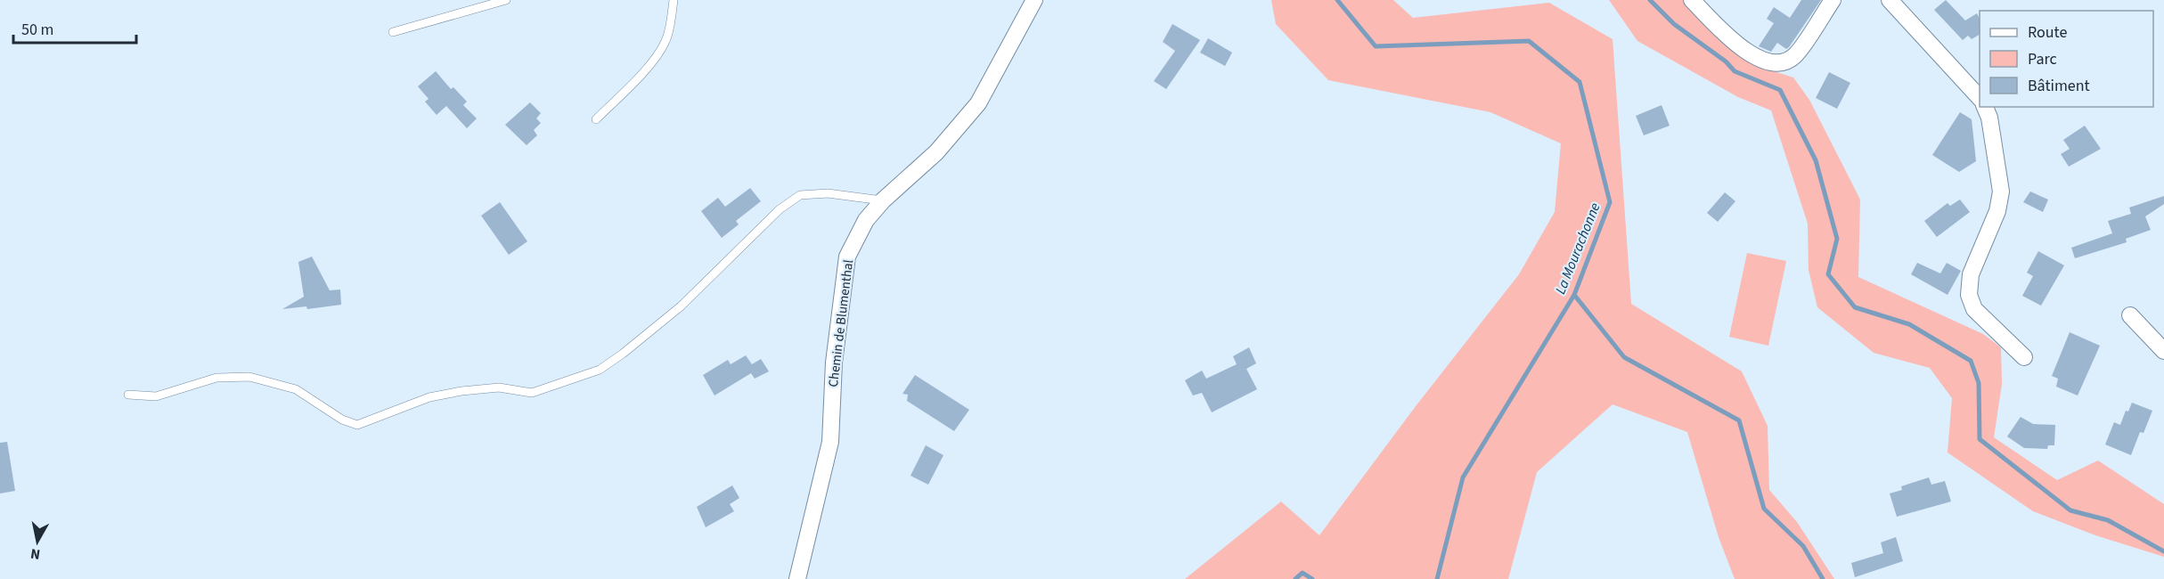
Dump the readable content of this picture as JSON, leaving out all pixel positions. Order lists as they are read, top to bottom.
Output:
{
  "streets": {
    "street": ["Chemin de Blumenthal"]
  },
  "water": ["La Mourachonne"],
  "legend": ["Route", "Parc", "Bâtiment"],
  "scale_bar": "50 m",
  "north": "bottom"
}
